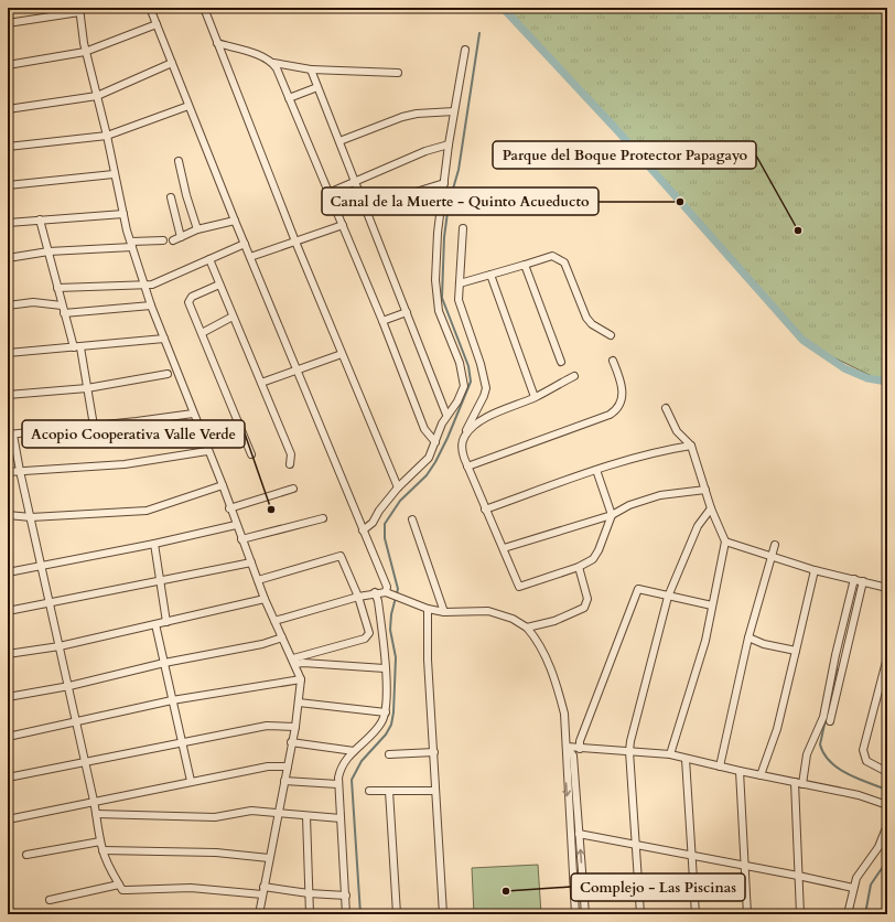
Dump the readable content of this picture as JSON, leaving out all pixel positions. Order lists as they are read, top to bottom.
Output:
{
  "places": [
    "Canal de la Muerte - Quinto Acueducto",
    "Parque del Boque Protector Papagayo",
    "Acopio Cooperativa Valle Verde",
    "Complejo - Las Piscinas"
  ]
}
